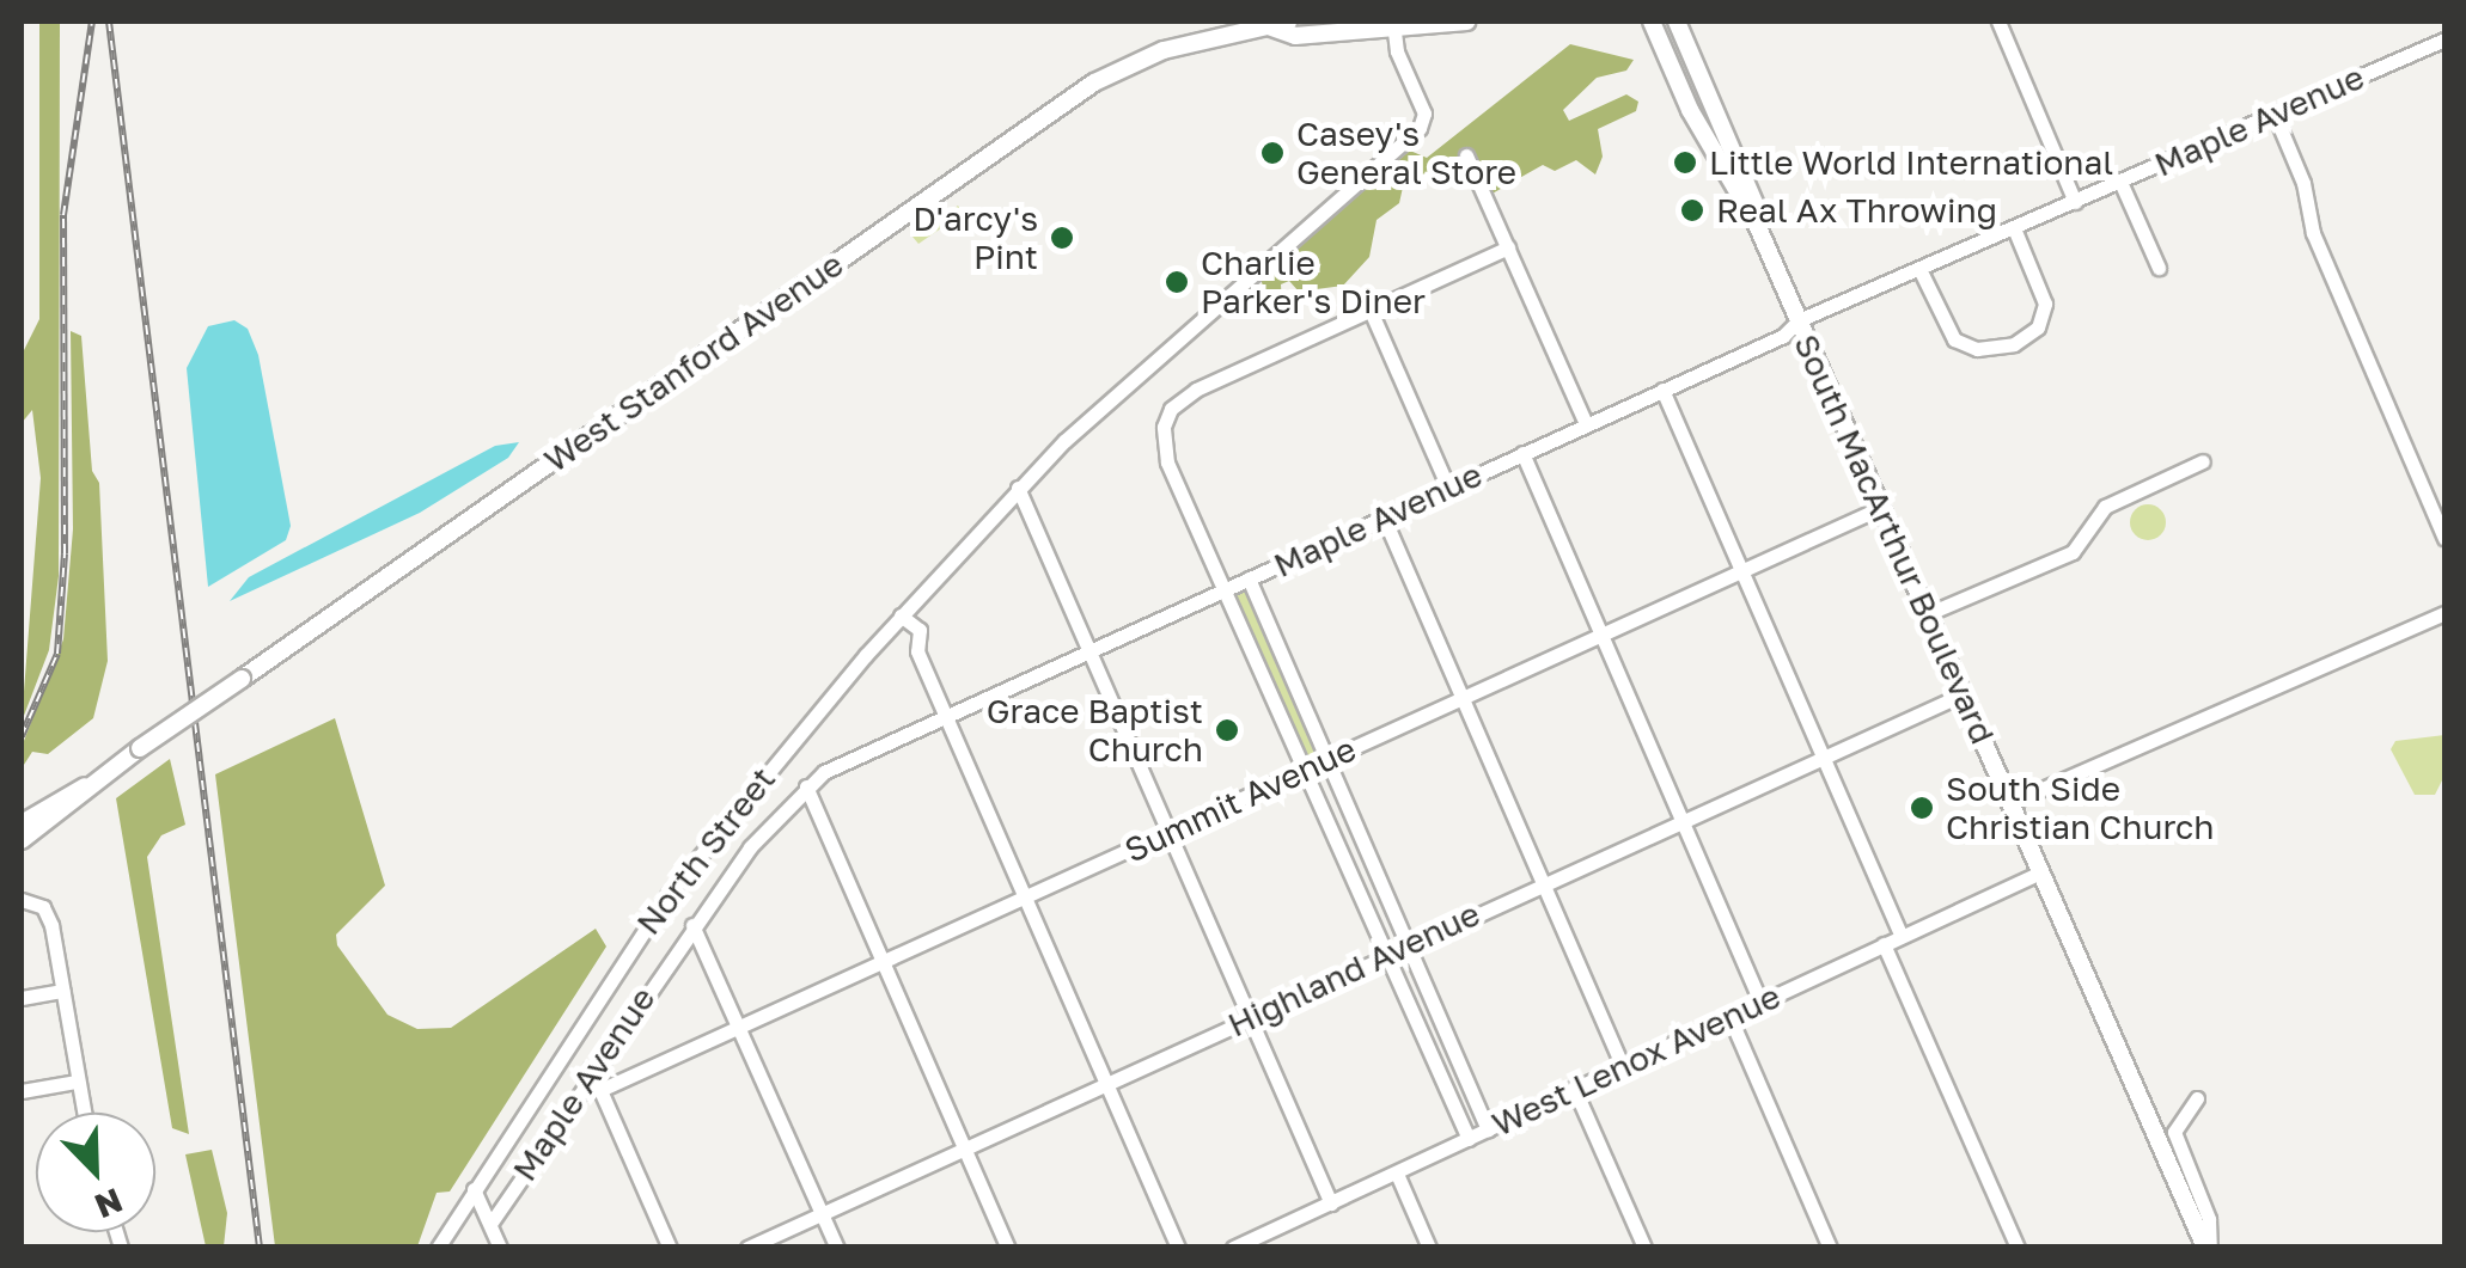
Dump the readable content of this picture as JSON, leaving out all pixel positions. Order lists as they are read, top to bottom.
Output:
{
  "streets": {
    "main road": ["West Stanford Avenue", "South MacArthur Boulevard"],
    "street": [
      "Maple Avenue",
      "Summit Avenue",
      "North Street",
      "Highland Avenue",
      "West Lenox Avenue"
    ]
  },
  "crossings": [
    ["Maple Avenue", "South MacArthur Boulevard"],
    ["West Stanford Avenue", "North Street"],
    ["South MacArthur Boulevard", "Summit Avenue"],
    ["South MacArthur Boulevard", "Highland Avenue"],
    ["South MacArthur Boulevard", "West Lenox Avenue"]
  ],
  "places": [
    "Casey's General Store",
    "Little World International",
    "Real Ax Throwing",
    "D'arcy's Pint",
    "Charlie Parker's Diner",
    "Grace Baptist Church",
    "South Side Christian Church"
  ],
  "north": "bottom right"
}
